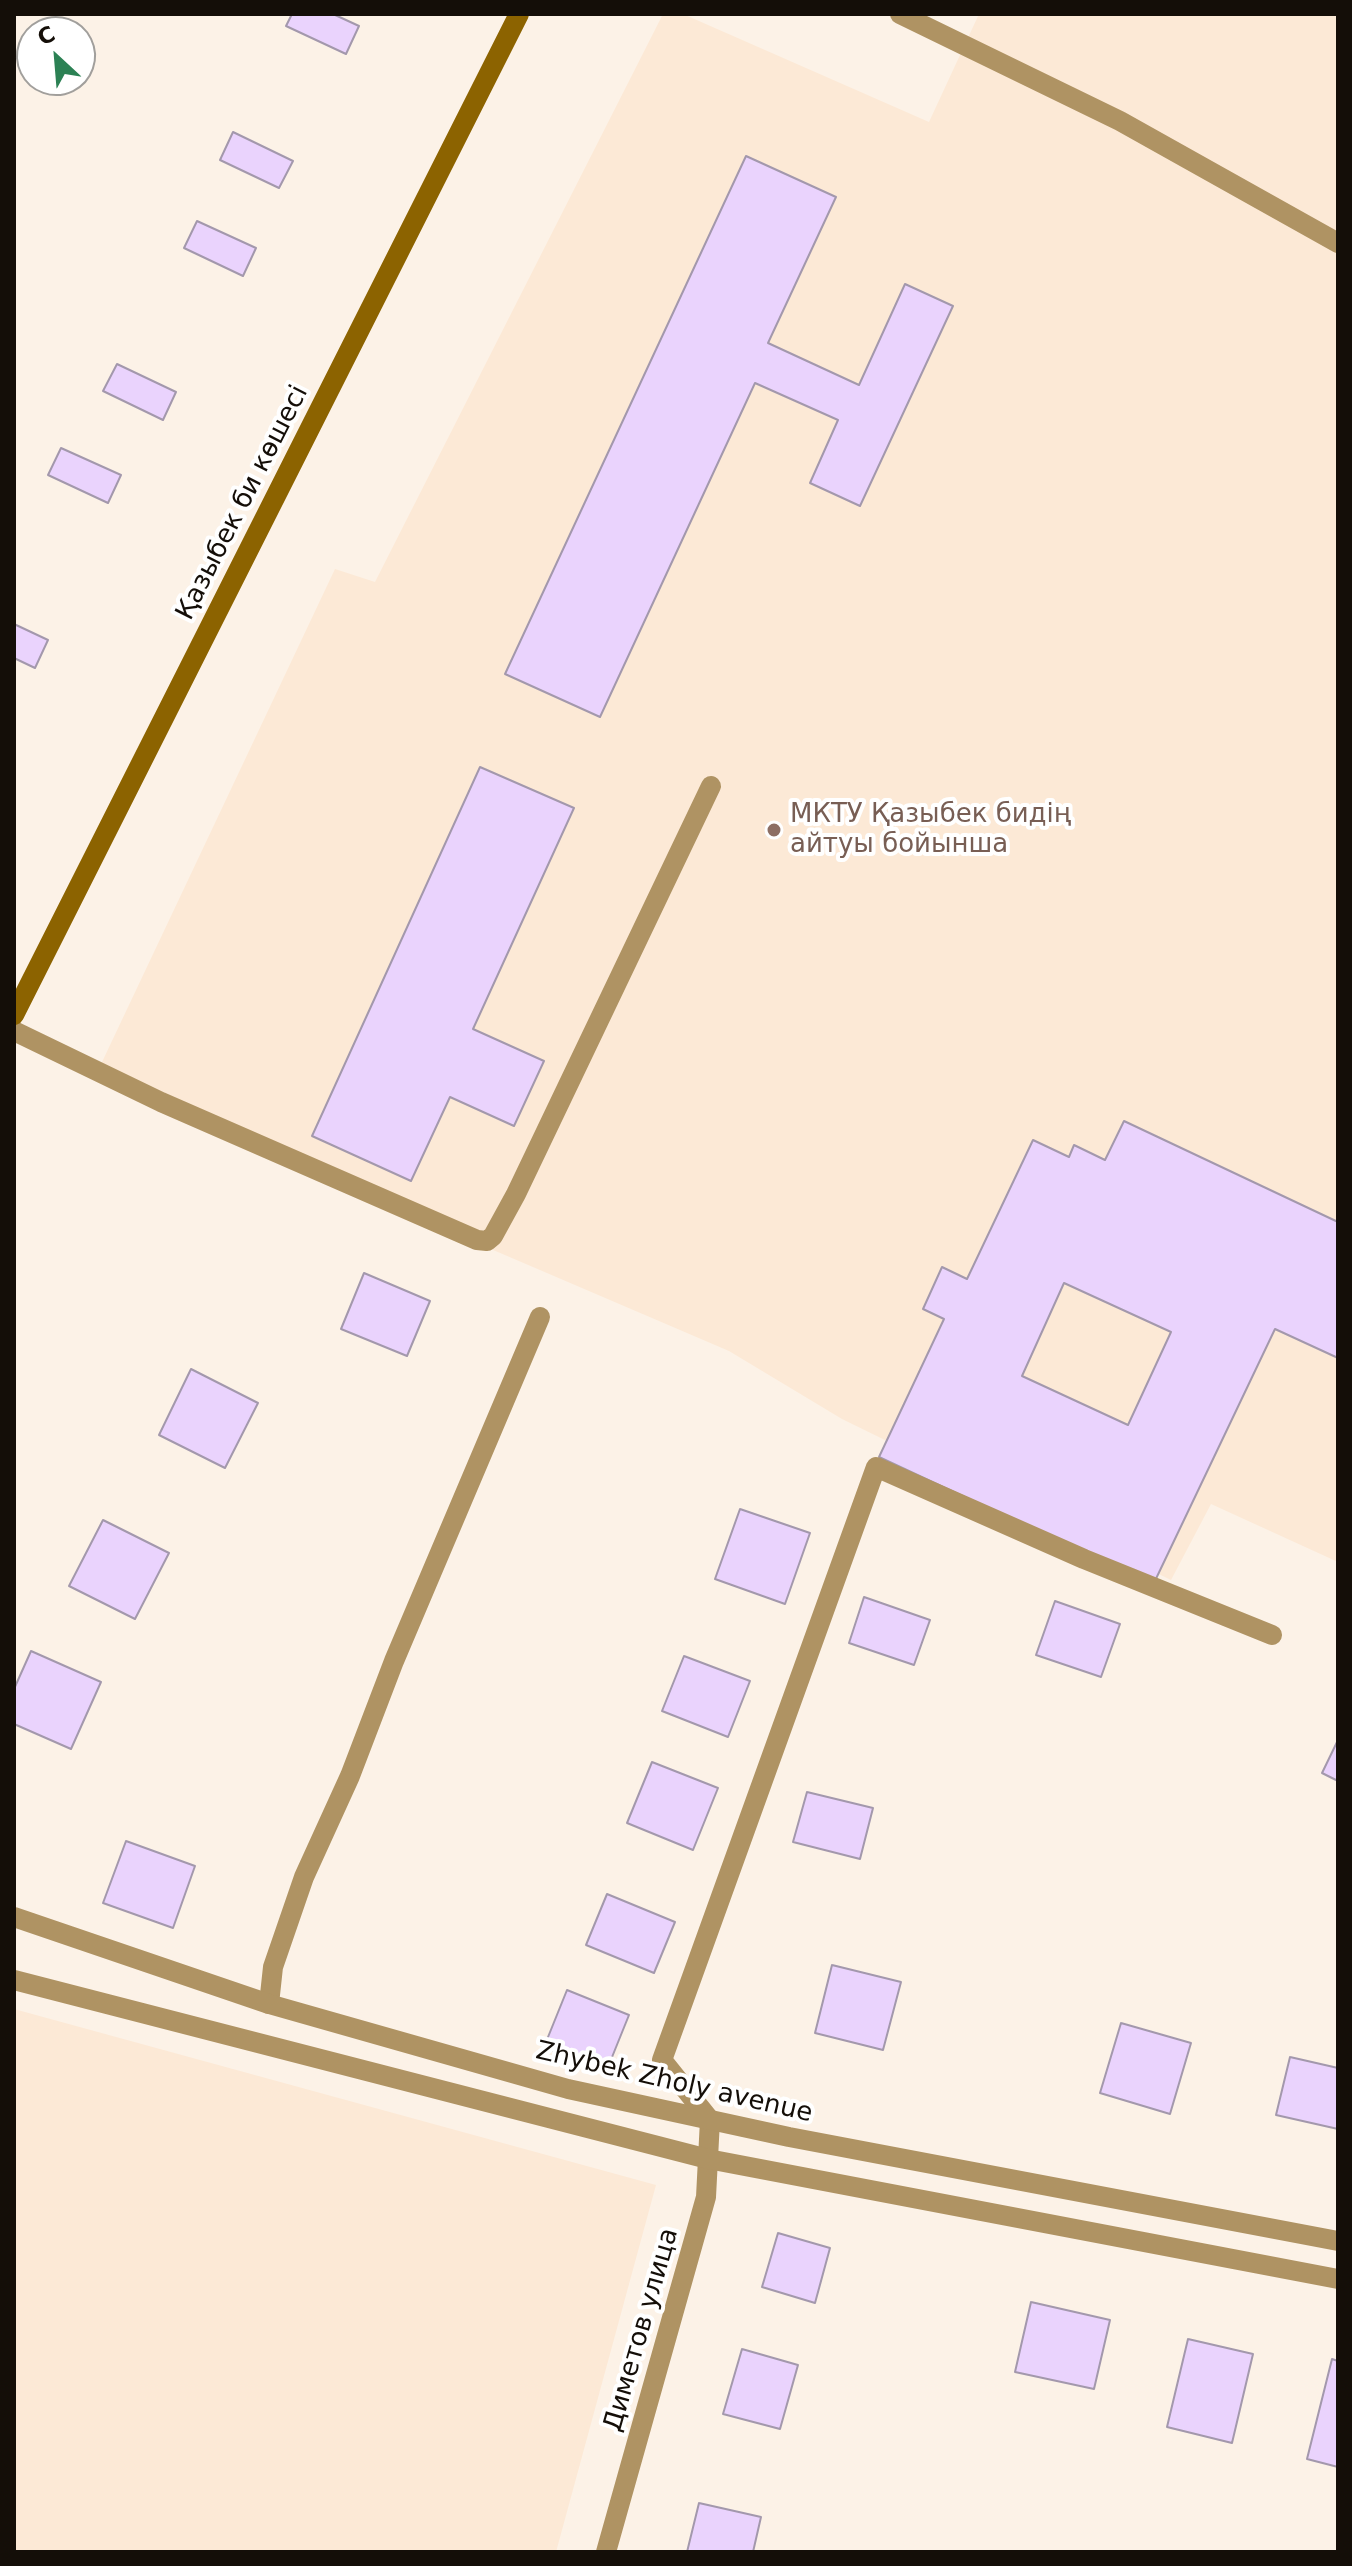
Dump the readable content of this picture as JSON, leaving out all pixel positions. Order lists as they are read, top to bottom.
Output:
{
  "streets": {
    "main road": ["Қазыбек би көшесі"],
    "street": ["Zhybek Zholy avenue", "Диметов улица"]
  },
  "crossings": [
    ["Zhybek Zholy avenue", "Диметов улица"]
  ],
  "places": ["МКТУ Қазыбек бидің айтуы бойынша"],
  "north": "top left"
}
